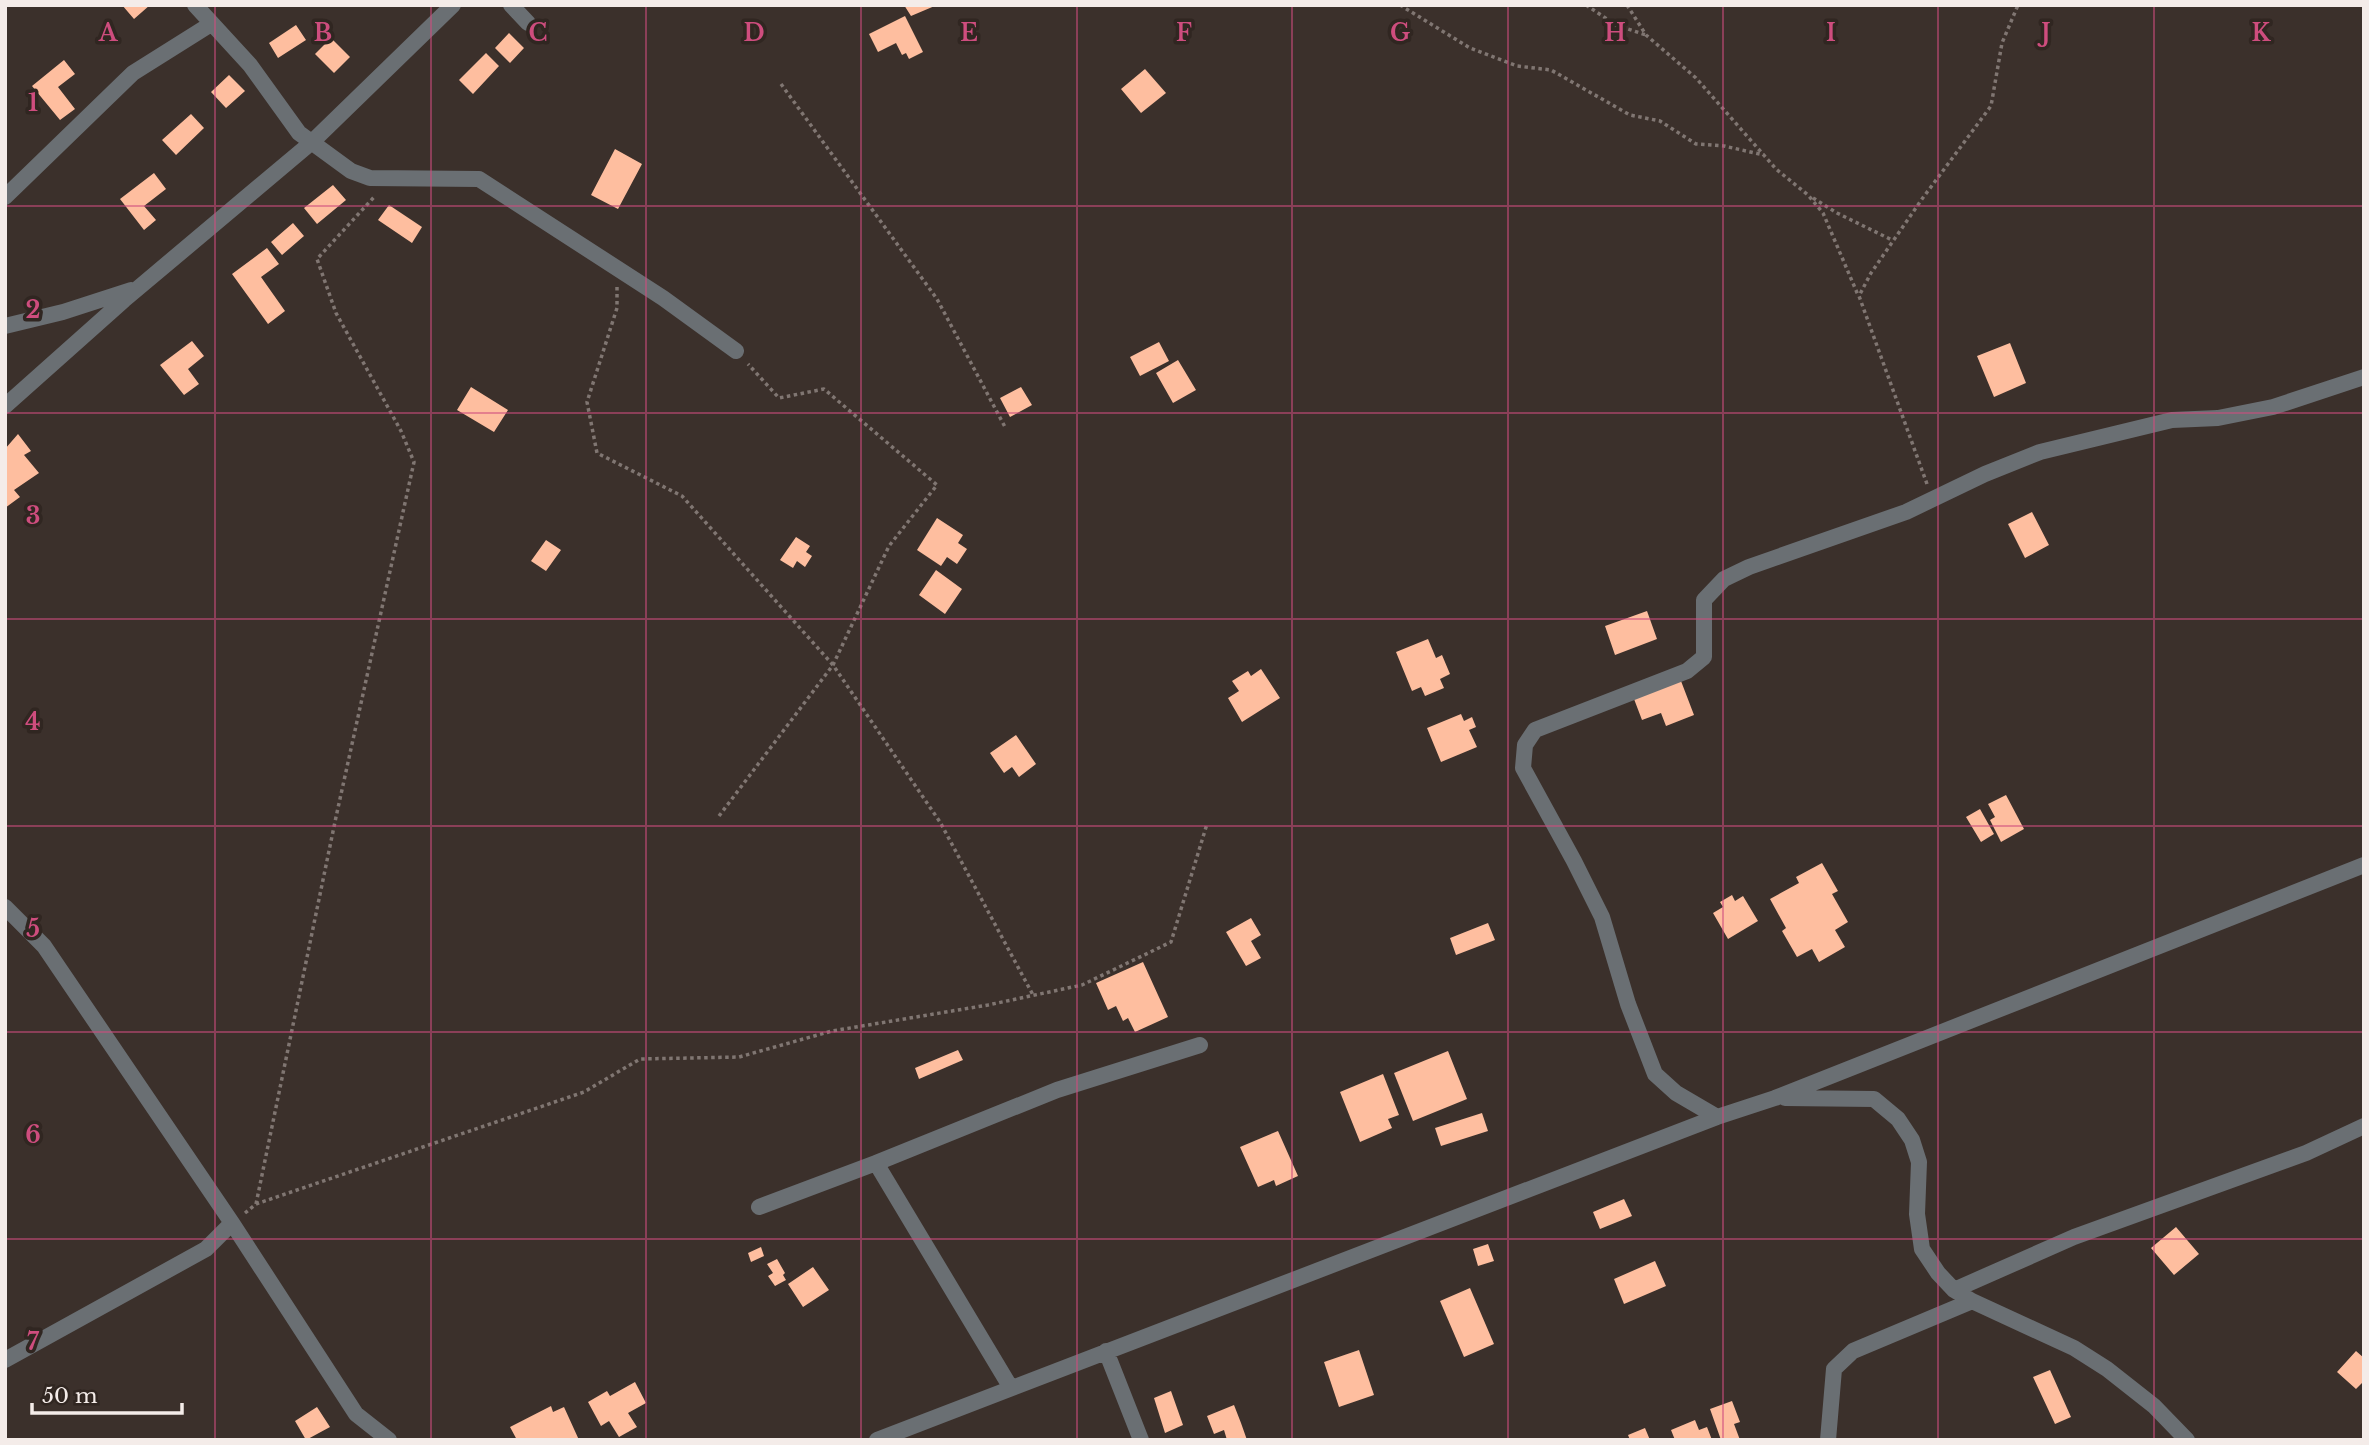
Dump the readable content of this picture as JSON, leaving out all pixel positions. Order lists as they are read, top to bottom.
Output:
{
  "scale_bar": "50 m",
  "grid": {
    "columns": [
      "A",
      "B",
      "C",
      "D",
      "E",
      "F",
      "G",
      "H",
      "I",
      "J",
      "K"
    ],
    "rows": [
      "1",
      "2",
      "3",
      "4",
      "5",
      "6",
      "7"
    ]
  }
}
